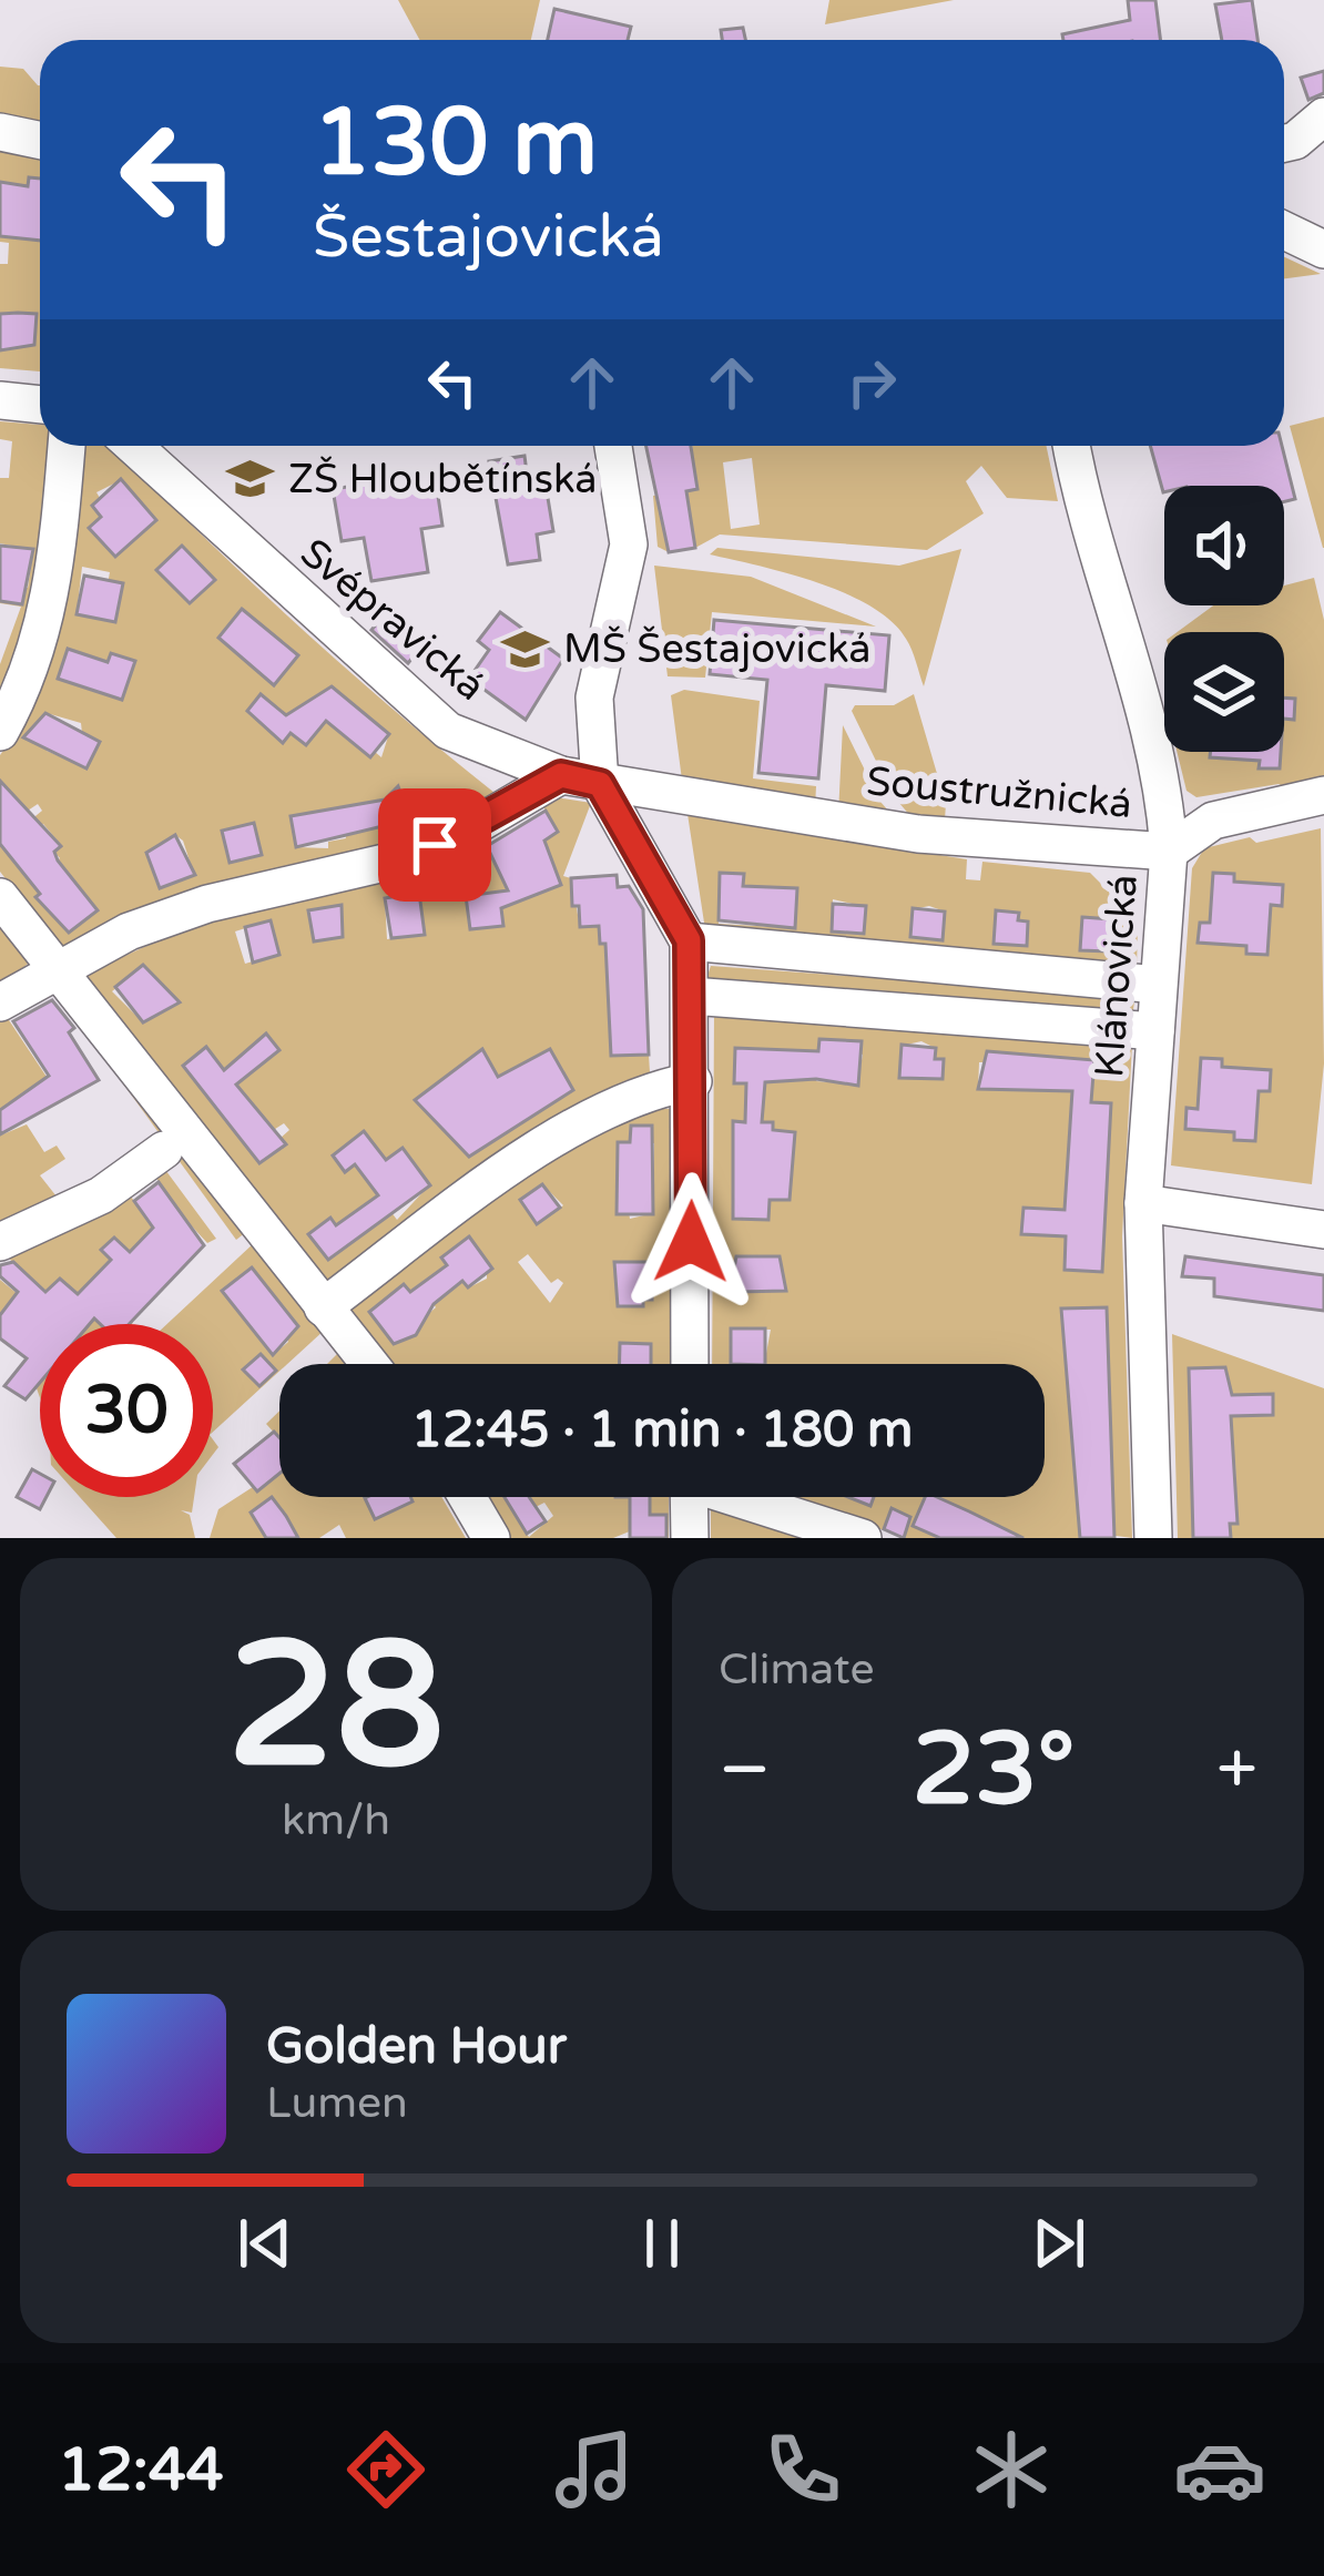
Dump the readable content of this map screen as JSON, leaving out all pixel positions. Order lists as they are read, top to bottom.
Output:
{
  "streets": {
    "street": ["Svépravická", "Soustružnická", "Klánovická"]
  },
  "crossings": [
    ["Svépravická", "Soustružnická"],
    ["Soustružnická", "Klánovická"]
  ],
  "places": {
    "school or university": ["ZŠ Hloubětínská", "MŠ Šestajovická"]
  },
  "page": {
    "turn": ["130 m", "Šestajovická"],
    "limit": "30",
    "trip": "12:45 · 1 min · 180 m",
    "tile": [
      ["28", "km/h"],
      "Climate"
    ],
    "heat": ["−", "23°", "+"],
    "song": ["Golden Hour", "Lumen"],
    "tabs": "12:44"
  }
}
